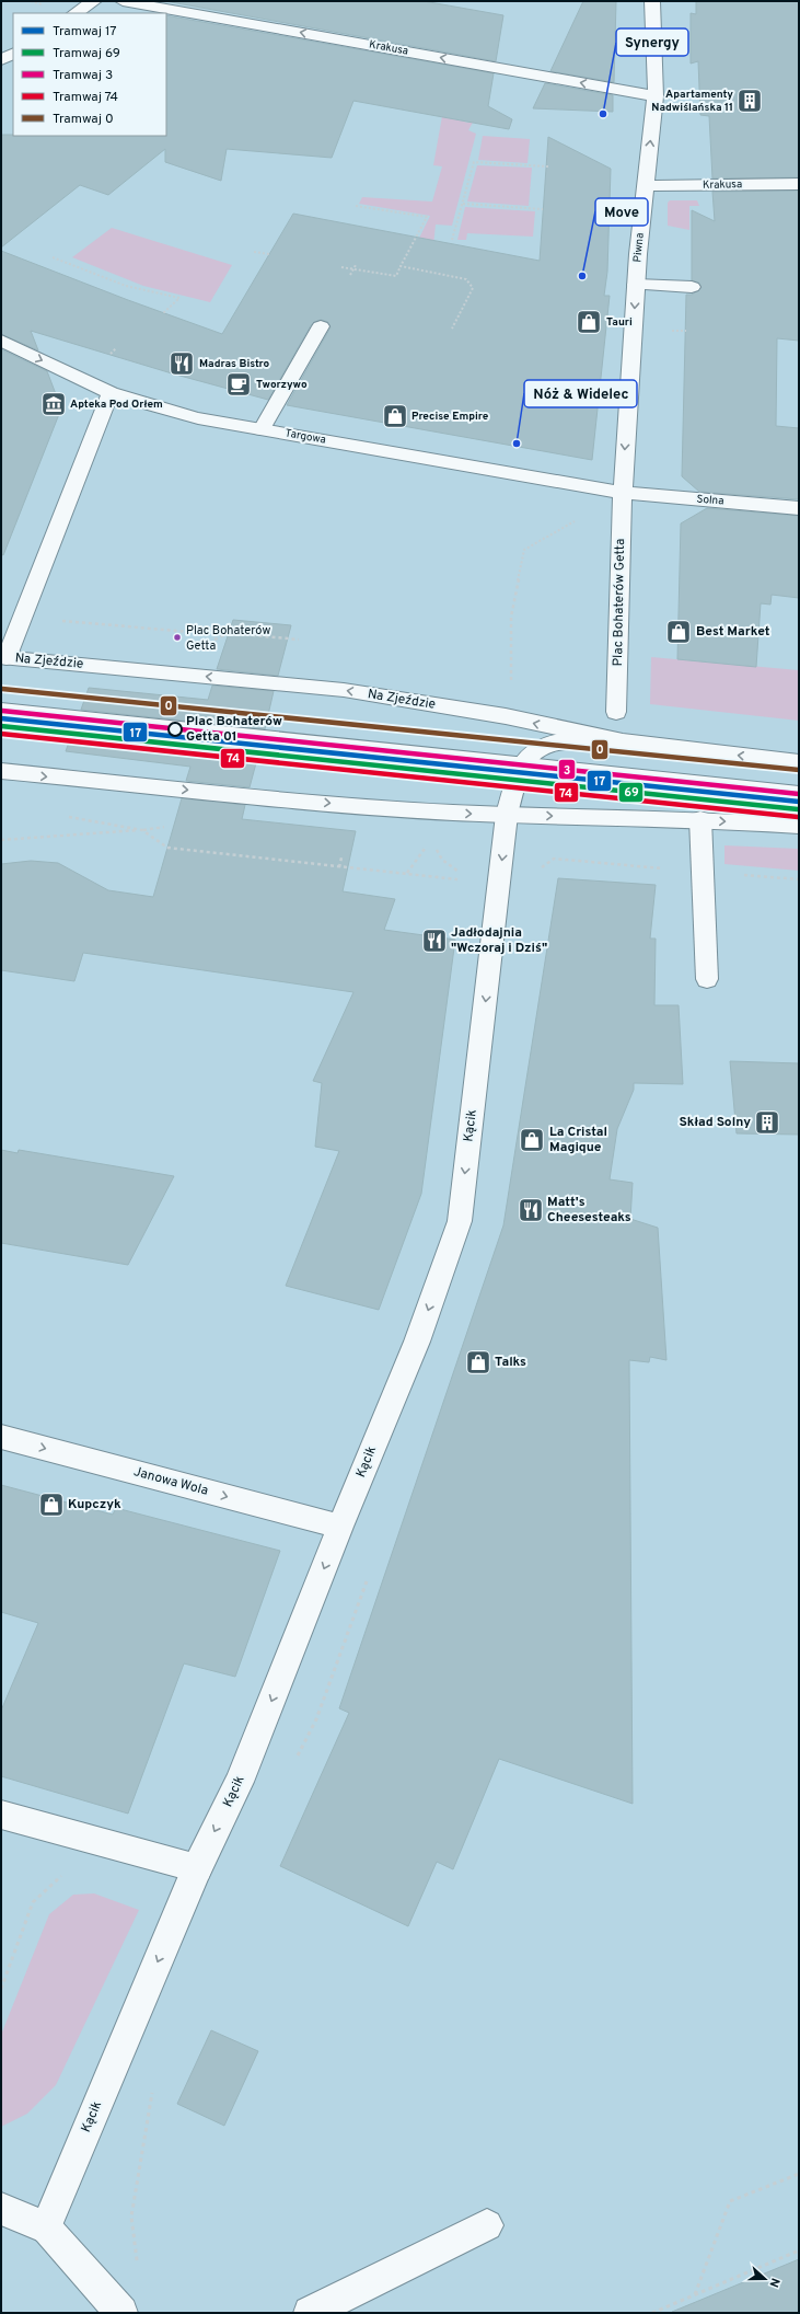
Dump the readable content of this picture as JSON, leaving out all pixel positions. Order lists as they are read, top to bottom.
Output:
{
  "streets": {
    "street": [
      "Krakusa",
      "Piwna",
      "Targowa",
      "Solna",
      "Plac Bohaterów Getta",
      "Na Zjeździe",
      "Kącik",
      "Janowa Wola"
    ]
  },
  "crossings": [
    ["Krakusa", "Piwna"],
    ["Piwna", "Targowa"],
    ["Piwna", "Solna"],
    ["Piwna", "Plac Bohaterów Getta"],
    ["Targowa", "Solna"],
    ["Targowa", "Plac Bohaterów Getta"],
    ["Solna", "Plac Bohaterów Getta"],
    ["Na Zjeździe", "Kącik"],
    ["Kącik", "Janowa Wola"]
  ],
  "one_way": ["Krakusa", "Kącik", "Janowa Wola"],
  "places": {
    "building": ["Apartamenty Nadwiślańska 11", "Skład Solny"],
    "other": [
      "Synergy",
      "Move",
      "Nóż & Widelec",
      "Plac Bohaterów Getta",
      "Plac Bohaterów Getta 01"
    ],
    "shop": [
      "Tauri",
      "Precise Empire",
      "Best Market",
      "La Cristal Magique",
      "Talks",
      "Kupczyk"
    ],
    "restaurant": ["Madras Bistro", "Jadłodajnia \"Wczoraj i Dziś\"", "Matt's Cheesesteaks"],
    "cafe": ["Tworzywo"],
    "museum": ["Apteka Pod Orłem"]
  },
  "lines": [
    "tram line 0",
    "tram line 3",
    "tram line 17",
    "tram line 69",
    "tram line 74"
  ],
  "legend": [
    "Tramwaj 17",
    "Tramwaj 69",
    "Tramwaj 3",
    "Tramwaj 74",
    "Tramwaj 0"
  ],
  "north": "right"
}
